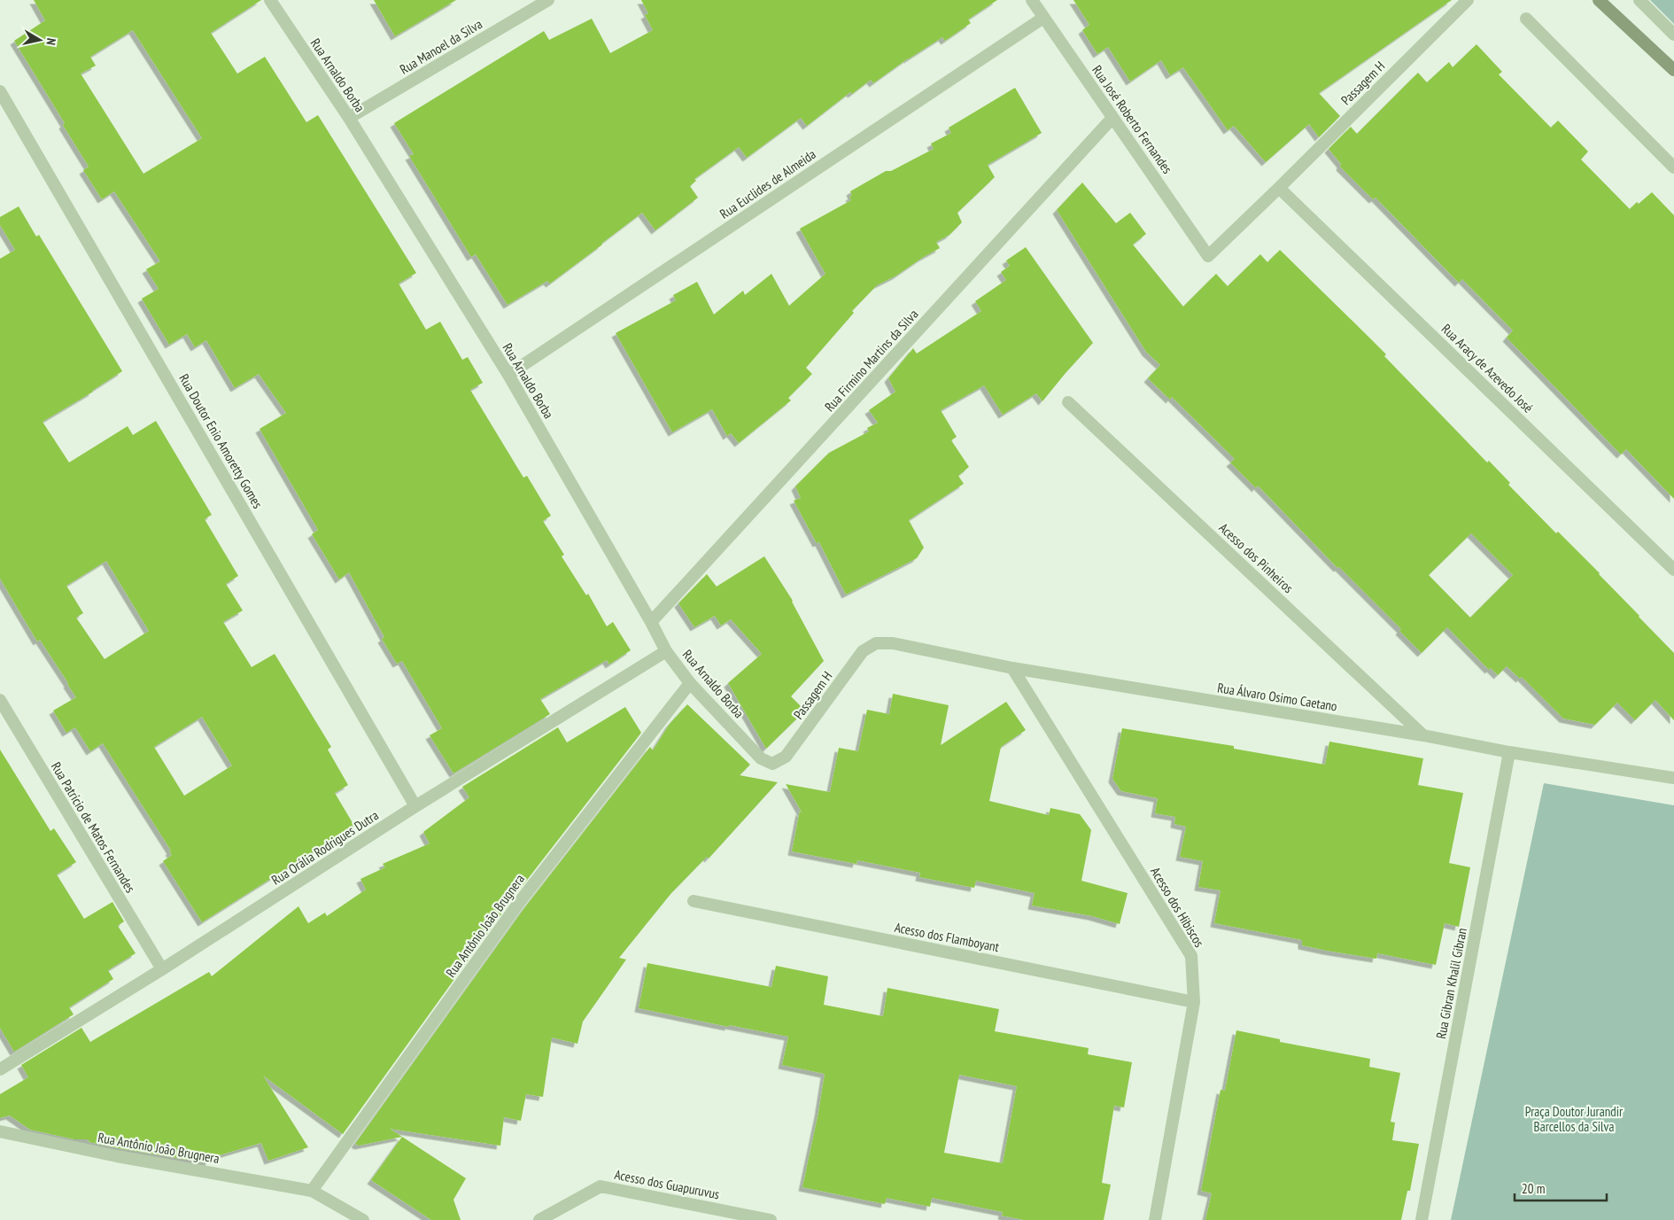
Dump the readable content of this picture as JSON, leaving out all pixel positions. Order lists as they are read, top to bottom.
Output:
{
  "streets": {
    "street": [
      "Rua Manoel da Silva",
      "Rua Arnaldo Borba",
      "Passagem H",
      "Rua José Roberto Fernandes",
      "Rua Euclides de Almeida",
      "Rua Firmino Martins da Silva",
      "Rua Aracy de Azevedo José",
      "Rua Doutor Enio Amoretty Gomes",
      "Acesso dos Pinheiros",
      "Rua Álvaro Osimo Caetano",
      "Rua Patrício de Matos Fernandes",
      "Rua Orália Rodrigues Dutra",
      "Acesso dos Hibiscos",
      "Rua Antônio João Brugnera",
      "Acesso dos Flamboyant",
      "Rua Gibran Khalil Gibran",
      "Acesso dos Guapuruvus"
    ]
  },
  "crossings": [
    ["Rua Manoel da Silva", "Rua Arnaldo Borba"],
    ["Rua Arnaldo Borba", "Passagem H"],
    ["Rua Arnaldo Borba", "Rua Euclides de Almeida"],
    ["Rua Arnaldo Borba", "Rua Firmino Martins da Silva"],
    ["Rua Arnaldo Borba", "Rua Orália Rodrigues Dutra"],
    ["Rua Arnaldo Borba", "Rua Antônio João Brugnera"],
    ["Passagem H", "Rua José Roberto Fernandes"],
    ["Passagem H", "Rua Aracy de Azevedo José"],
    ["Passagem H", "Rua Álvaro Osimo Caetano"],
    ["Rua José Roberto Fernandes", "Rua Euclides de Almeida"],
    ["Rua José Roberto Fernandes", "Rua Firmino Martins da Silva"],
    ["Rua Doutor Enio Amoretty Gomes", "Rua Orália Rodrigues Dutra"],
    ["Acesso dos Pinheiros", "Rua Álvaro Osimo Caetano"],
    ["Rua Álvaro Osimo Caetano", "Acesso dos Hibiscos"],
    ["Rua Álvaro Osimo Caetano", "Rua Gibran Khalil Gibran"],
    ["Rua Patrício de Matos Fernandes", "Rua Orália Rodrigues Dutra"],
    ["Acesso dos Hibiscos", "Acesso dos Flamboyant"]
  ],
  "parks": ["Praça Doutor Jurandir Barcellos da Silva"],
  "scale_bar": "20 m",
  "north": "right"
}
